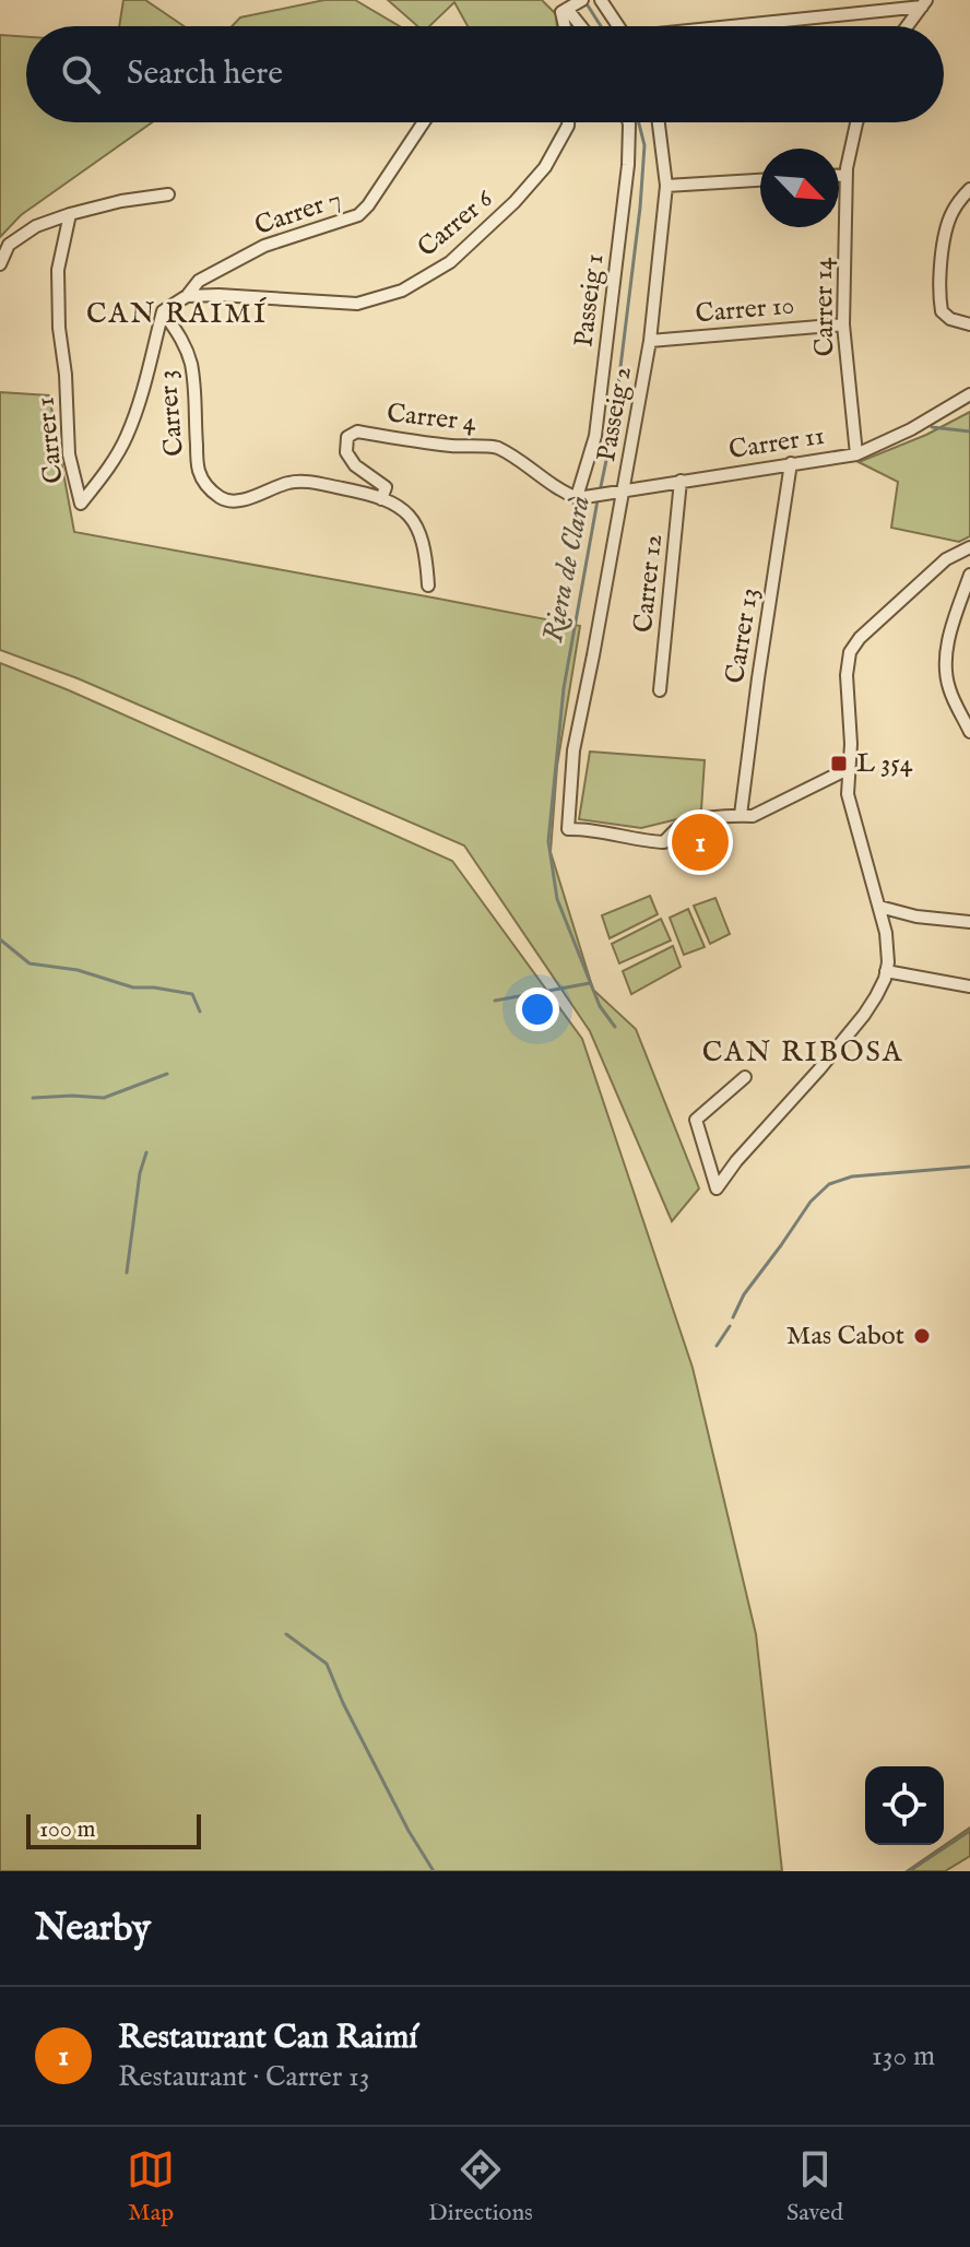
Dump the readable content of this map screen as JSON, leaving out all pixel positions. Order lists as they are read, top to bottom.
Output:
{
  "streets": {
    "street": [
      "Carrer 7",
      "Carrer 6",
      "Passeig 1",
      "Carrer 14",
      "Carrer 10",
      "Carrer 3",
      "Passeig 2",
      "Carrer 4",
      "Carrer 1",
      "Carrer 11",
      "Carrer 12",
      "Carrer 13"
    ]
  },
  "crossings": [
    ["Carrer 7", "Carrer 6"],
    ["Passeig 1", "Carrer 4"],
    ["Passeig 1", "Carrer 11"],
    ["Carrer 14", "Carrer 10"],
    ["Carrer 14", "Carrer 11"],
    ["Carrer 10", "Passeig 2"],
    ["Carrer 3", "Carrer 4"],
    ["Carrer 3", "Carrer 1"],
    ["Passeig 2", "Carrer 11"],
    ["Passeig 2", "Carrer 13"],
    ["Carrer 4", "Carrer 11"],
    ["Carrer 11", "Carrer 12"],
    ["Carrer 11", "Carrer 13"]
  ],
  "districts": ["CAN RAIMÍ", "CAN RIBOSA"],
  "water": ["Riera de Clarà"],
  "places": {
    "transit": ["L 354"],
    "other": ["Mas Cabot"]
  },
  "scale_bar": "100 m",
  "north": "bottom right",
  "page": {
    "search": "Search here",
    "pins": "1",
    "scale": "100 m",
    "heading": "Nearby",
    "list": [
      {
        "mark": "1",
        "name": "Restaurant Can Raimí",
        "note": "Restaurant · Carrer 13",
        "value": "130 m"
      }
    ],
    "nav": ["Map", "Directions", "Saved"]
  }
}
